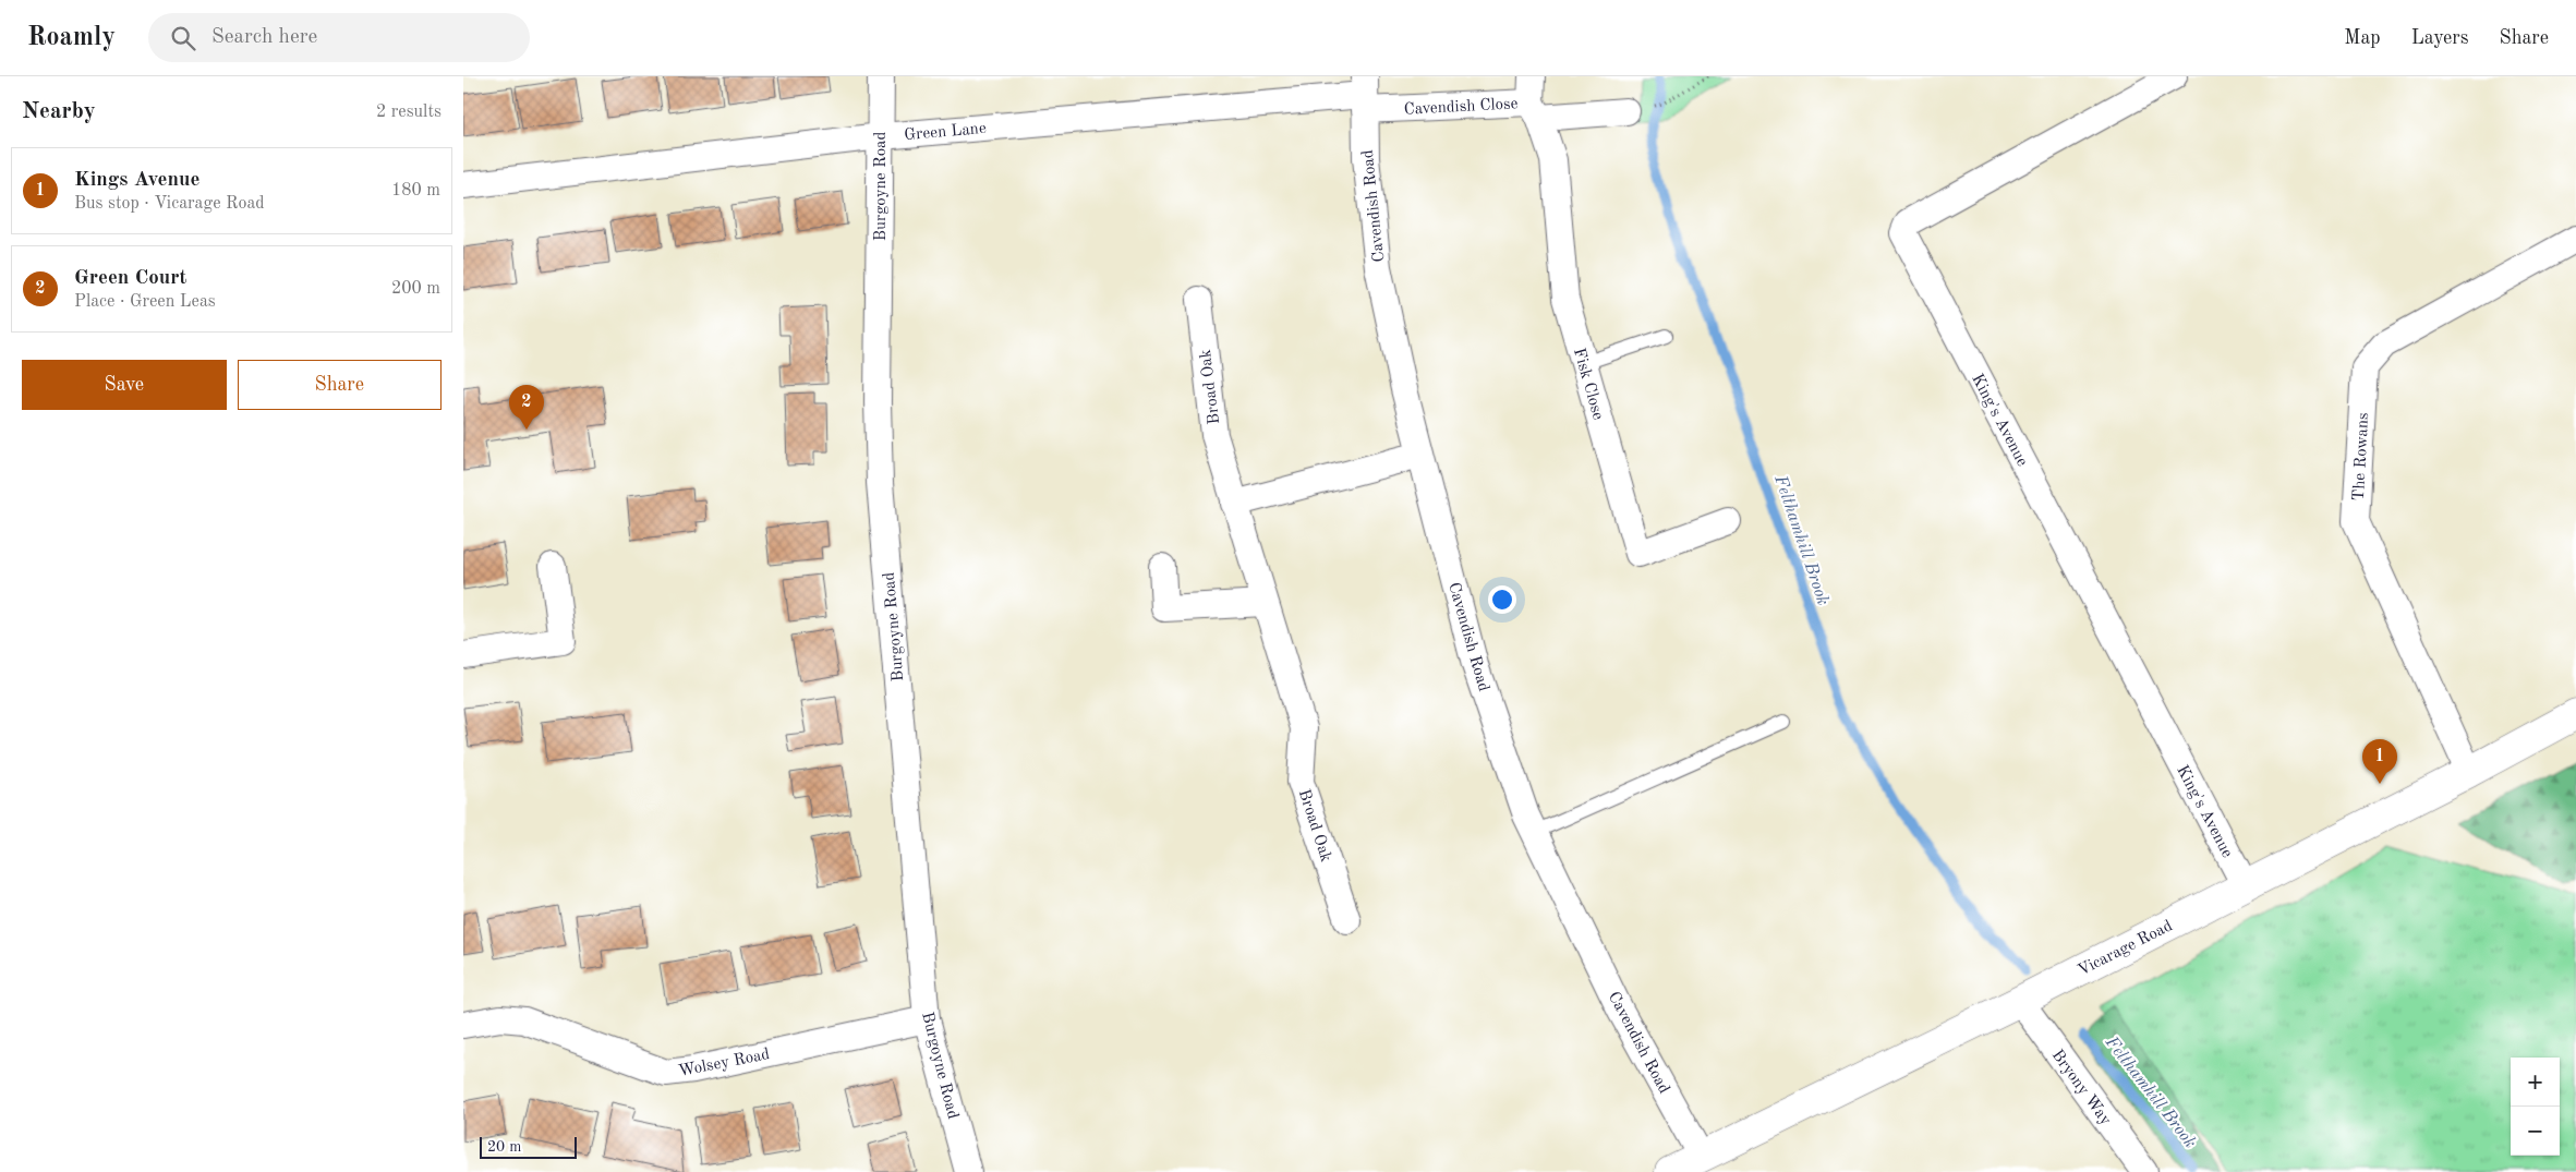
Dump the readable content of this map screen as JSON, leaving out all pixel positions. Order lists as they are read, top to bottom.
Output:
{
  "streets": {
    "street": [
      "Cavendish Close",
      "Green Lane",
      "Burgoyne Road",
      "Cavendish Road",
      "Fisk Close",
      "Broad Oak",
      "King's Avenue",
      "The Rowans",
      "Vicarage Road",
      "Wolsey Road",
      "Bryony Way"
    ]
  },
  "crossings": [
    ["Cavendish Close", "Green Lane"],
    ["Cavendish Close", "Cavendish Road"],
    ["Cavendish Close", "Fisk Close"],
    ["Green Lane", "Burgoyne Road"],
    ["Green Lane", "Cavendish Road"],
    ["Burgoyne Road", "Wolsey Road"],
    ["Cavendish Road", "Vicarage Road"],
    ["King's Avenue", "Vicarage Road"],
    ["The Rowans", "Vicarage Road"],
    ["Vicarage Road", "Bryony Way"]
  ],
  "water": ["Felthamhill Brook"],
  "scale_bar": "20 m",
  "page": {
    "header": "Roamly",
    "search": "Search here",
    "nav": ["Map", "Layers", "Share"],
    "heading": ["Nearby", "2 results"],
    "list": [
      {
        "mark": "1",
        "name": "Kings Avenue",
        "note": "Bus stop · Vicarage Road",
        "value": "180 m"
      },
      {
        "mark": "2",
        "name": "Green Court",
        "note": "Place · Green Leas",
        "value": "200 m"
      }
    ],
    "buttons": ["Save", "Share"],
    "pins": ["2", "1"],
    "map_buttons": ["+", "−"],
    "scale": "20 m"
  }
}
